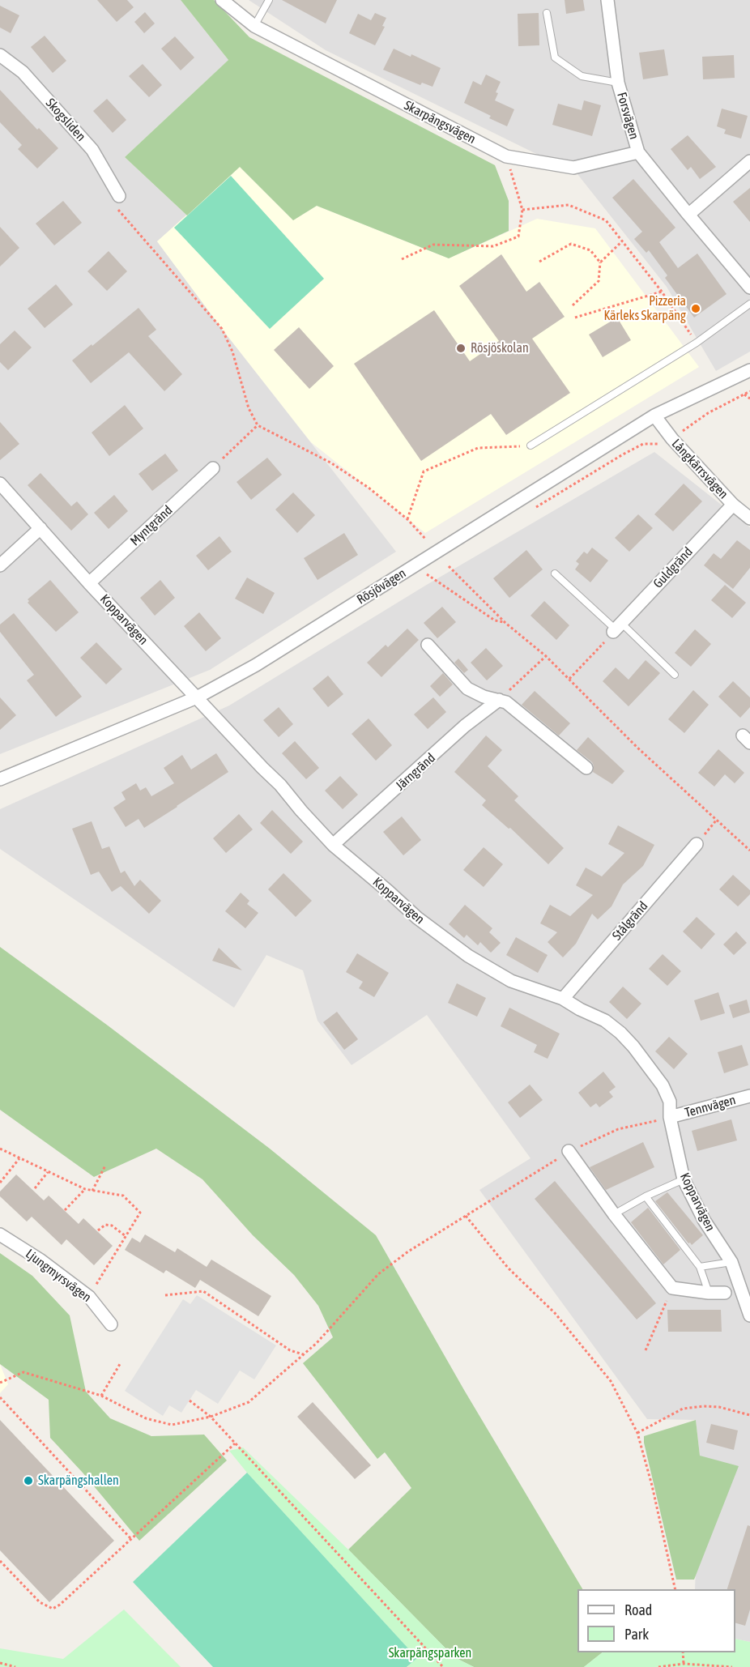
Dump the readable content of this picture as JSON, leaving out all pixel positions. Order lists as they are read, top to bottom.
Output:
{
  "streets": {
    "street": [
      "Forsvägen",
      "Skogsliden",
      "Skarpängsvägen",
      "Långkärrsvägen",
      "Myntgränd",
      "Guldgränd",
      "Rösjövägen",
      "Kopparvägen",
      "Järngränd",
      "Stålgränd",
      "Tennvägen",
      "Ljungmyrsvägen"
    ]
  },
  "crossings": [
    ["Forsvägen", "Skarpängsvägen"],
    ["Långkärrsvägen", "Guldgränd"],
    ["Långkärrsvägen", "Rösjövägen"],
    ["Myntgränd", "Kopparvägen"],
    ["Rösjövägen", "Kopparvägen"],
    ["Kopparvägen", "Järngränd"],
    ["Kopparvägen", "Stålgränd"],
    ["Kopparvägen", "Tennvägen"]
  ],
  "parks": ["Skarpängsparken"],
  "places": ["Pizzeria Kärleks Skarpäng", "Rösjöskolan", "Skarpängshallen"],
  "legend": ["Road", "Park"]
}
